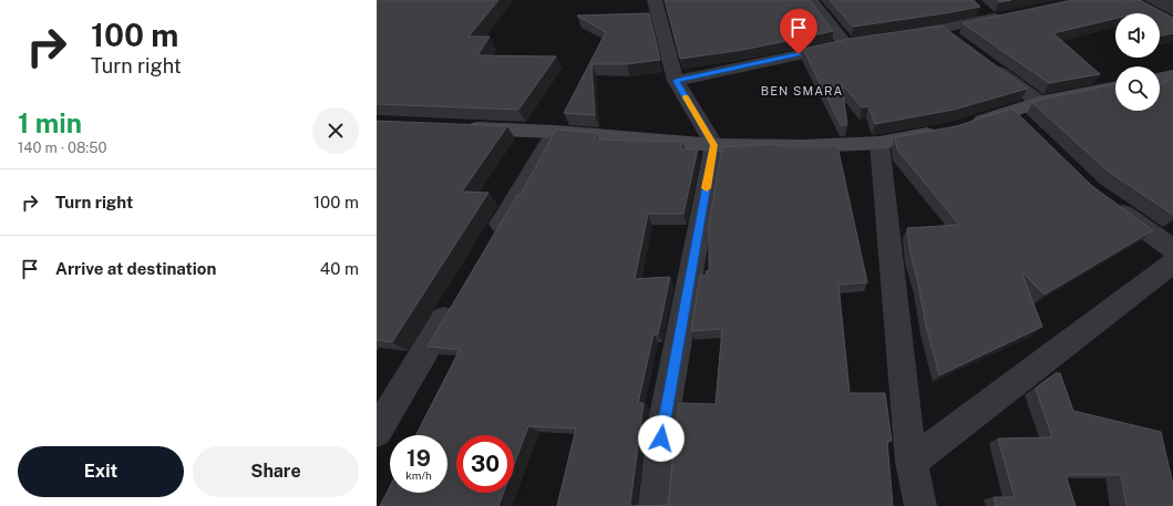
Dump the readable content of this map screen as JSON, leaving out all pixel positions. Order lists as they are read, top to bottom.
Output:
{
  "districts": ["BEN SMARA"],
  "page": {
    "turn": ["100 m", "Turn right"],
    "heading": ["1 min", "140 m · 08:50"],
    "list": [
      {
        "name": "Turn right",
        "value": "100 m"
      },
      {
        "name": "Arrive at destination",
        "value": "40 m"
      }
    ],
    "speed": "19 km/h",
    "limit": "30",
    "buttons": ["Exit", "Share"]
  }
}
